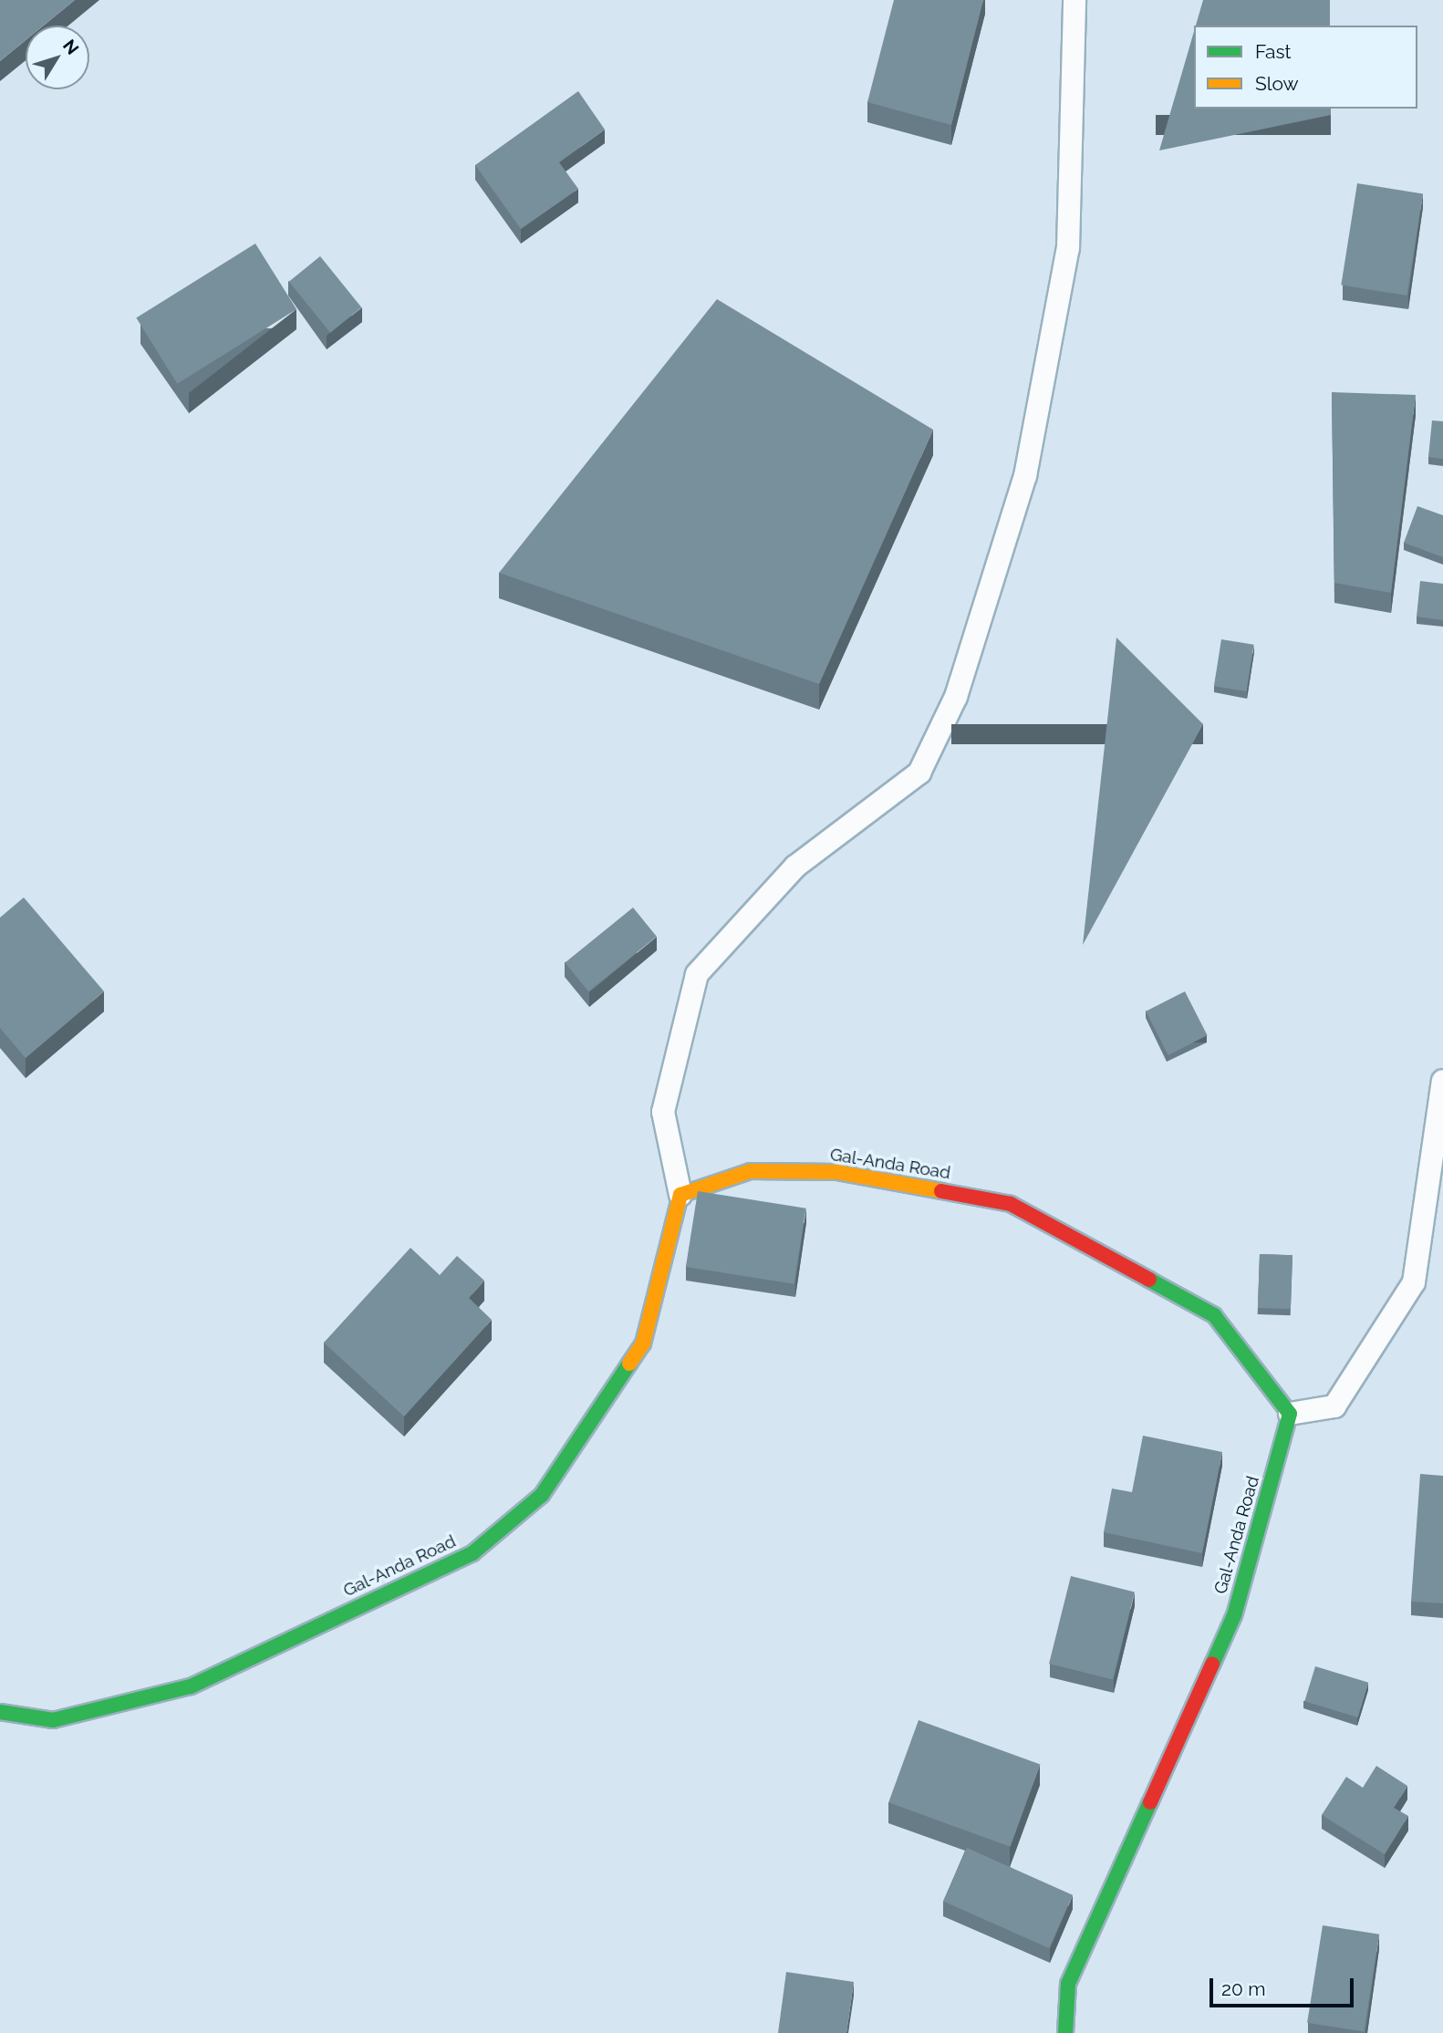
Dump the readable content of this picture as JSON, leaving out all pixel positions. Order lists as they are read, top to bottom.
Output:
{
  "streets": {
    "street": ["Gal-Anda Road"]
  },
  "legend": ["Fast", "Slow"],
  "scale_bar": "20 m",
  "north": "top right"
}
